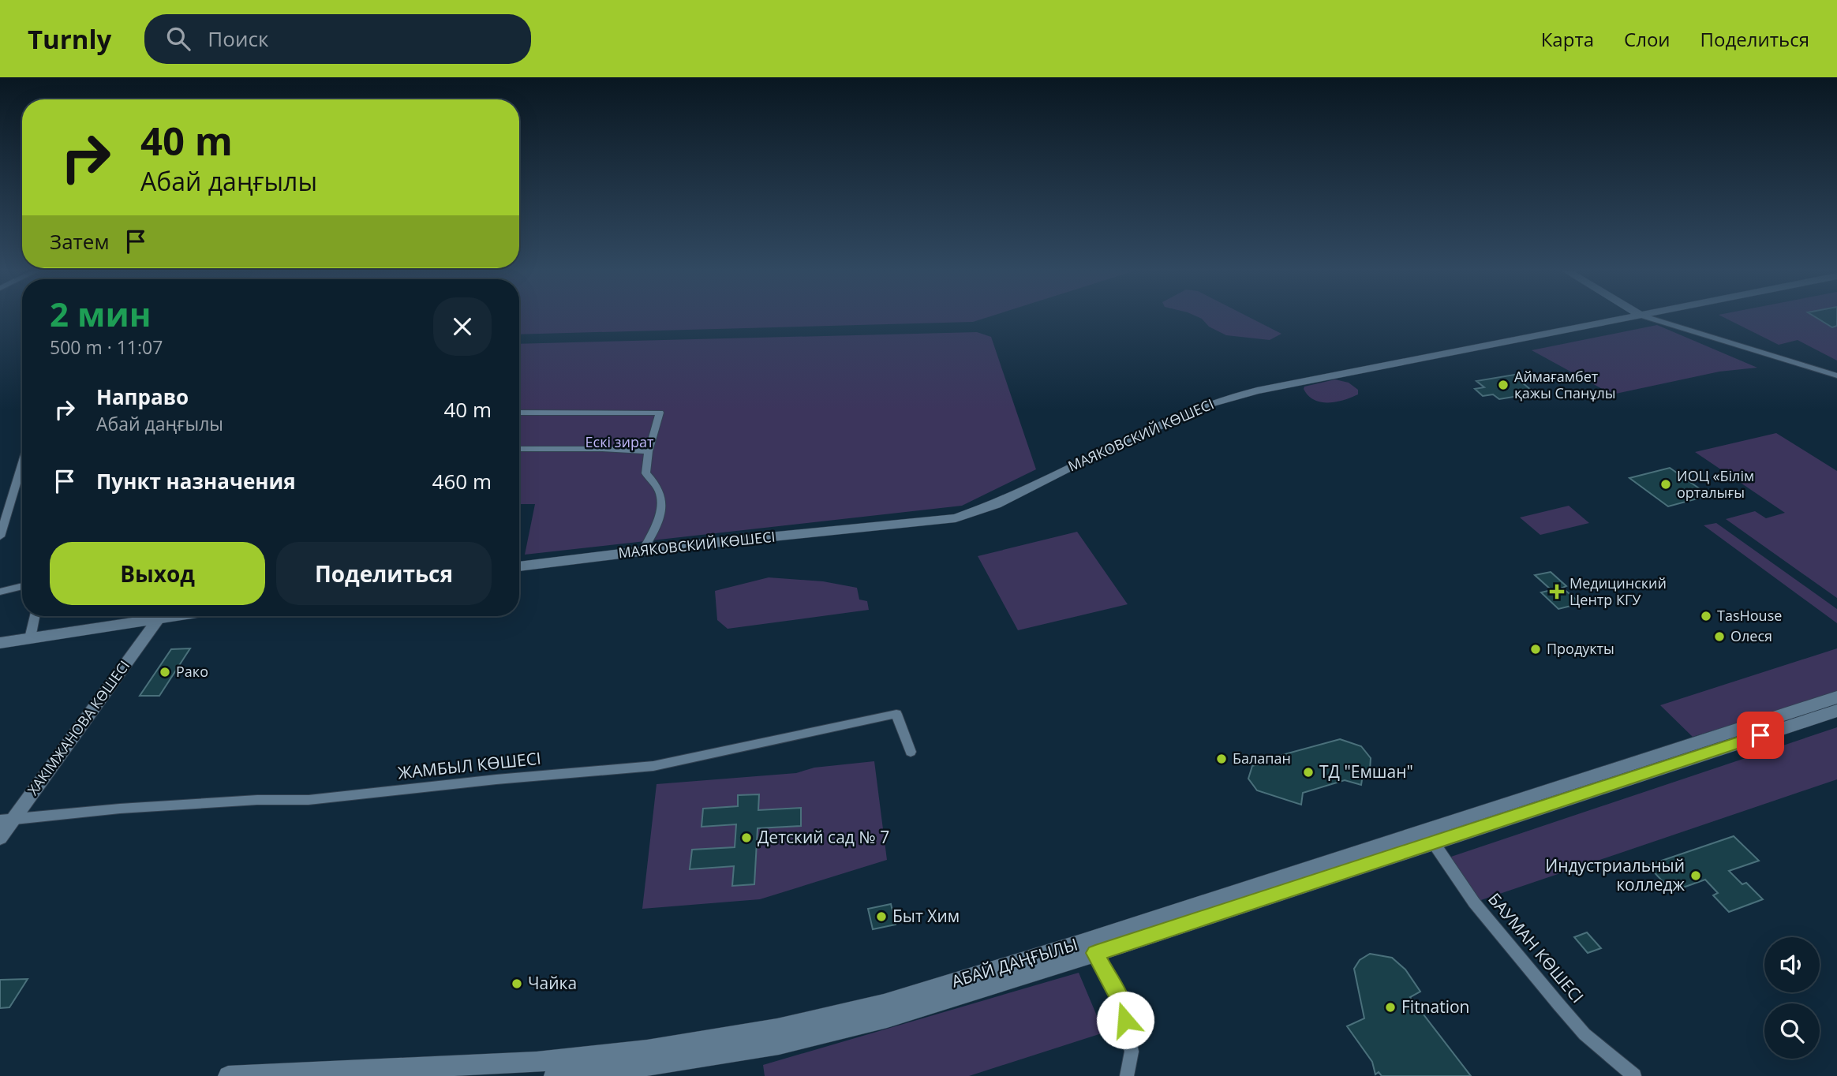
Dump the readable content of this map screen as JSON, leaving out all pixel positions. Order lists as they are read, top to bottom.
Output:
{
  "streets": {
    "main road": ["МАЯКОВСКИЙ КӨШЕСІ", "АБАЙ ДАҢҒЫЛЫ"],
    "street": ["ХАКІМЖАНОВА КӨШЕСІ", "ЖАМБЫЛ КӨШЕСІ", "БАУМАН КӨШЕСІ"]
  },
  "crossings": [
    ["ХАКІМЖАНОВА КӨШЕСІ", "ЖАМБЫЛ КӨШЕСІ"],
    ["БАУМАН КӨШЕСІ", "АБАЙ ДАҢҒЫЛЫ"]
  ],
  "parks": ["Ескі зират"],
  "places": {
    "other": [
      "Аймағамбет қажы Спанұлы",
      "ИОЦ «Білім орталығы",
      "TasHouse",
      "Олеся",
      "Продукты",
      "Рако",
      "Балапан",
      "ТД \"Емшан\"",
      "Детский сад № 7",
      "Индустриальный колледж",
      "Быт Хим",
      "Чайка",
      "Fitnation"
    ],
    "health": ["Медицинский Центр КГУ"]
  },
  "page": {
    "header": "Turnly",
    "search": "Поиск",
    "nav": ["Карта", "Слои", "Поделиться"],
    "turn": ["40 m", "Абай даңғылы"],
    "then": "Затем",
    "heading": ["2 мин", "500 m · 11:07"],
    "list": [
      {
        "name": "Направо",
        "note": "Абай даңғылы",
        "value": "40 m"
      },
      {
        "name": "Пункт назначения",
        "value": "460 m"
      }
    ],
    "buttons": ["Выход", "Поделиться"]
  }
}
